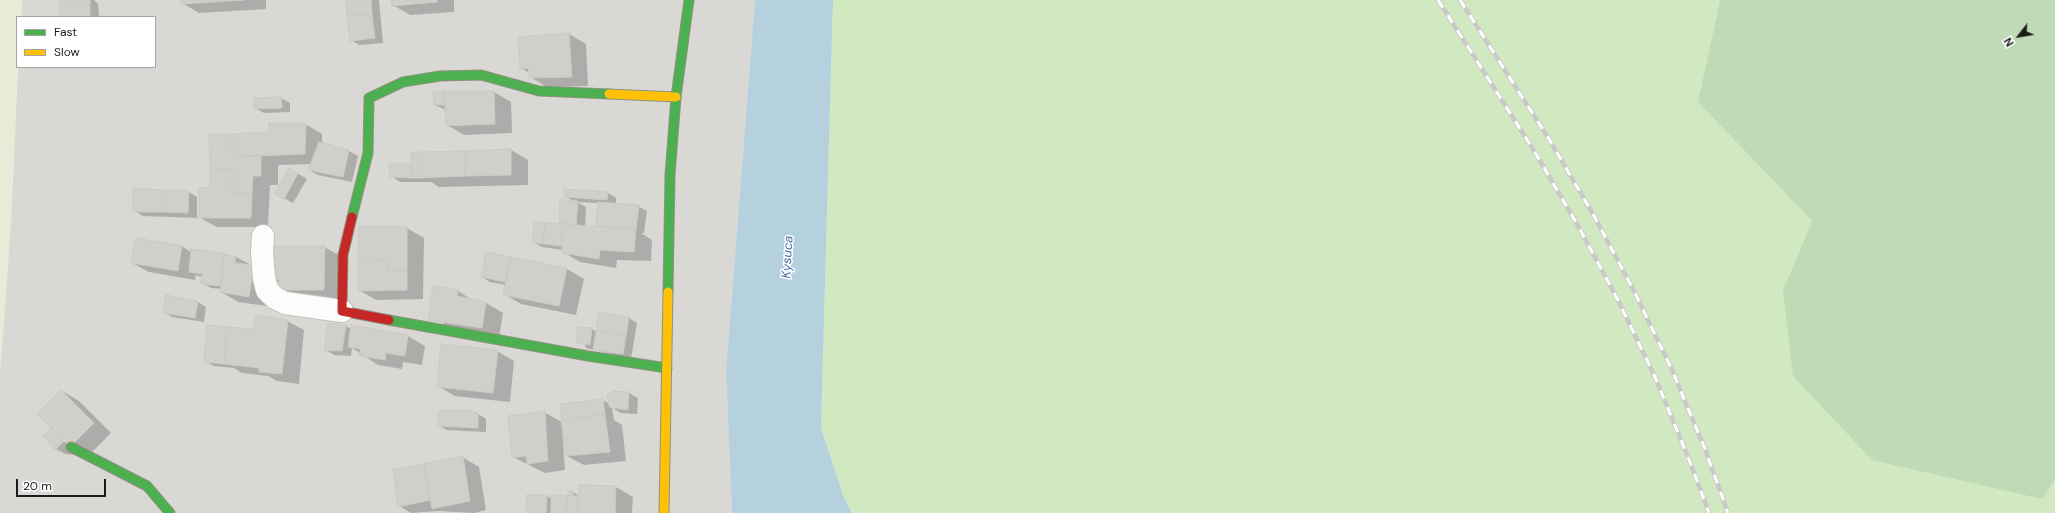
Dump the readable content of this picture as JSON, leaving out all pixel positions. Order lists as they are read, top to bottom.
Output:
{
  "water": ["Kysuca"],
  "legend": ["Fast", "Slow"],
  "scale_bar": "20 m",
  "north": "bottom left"
}
